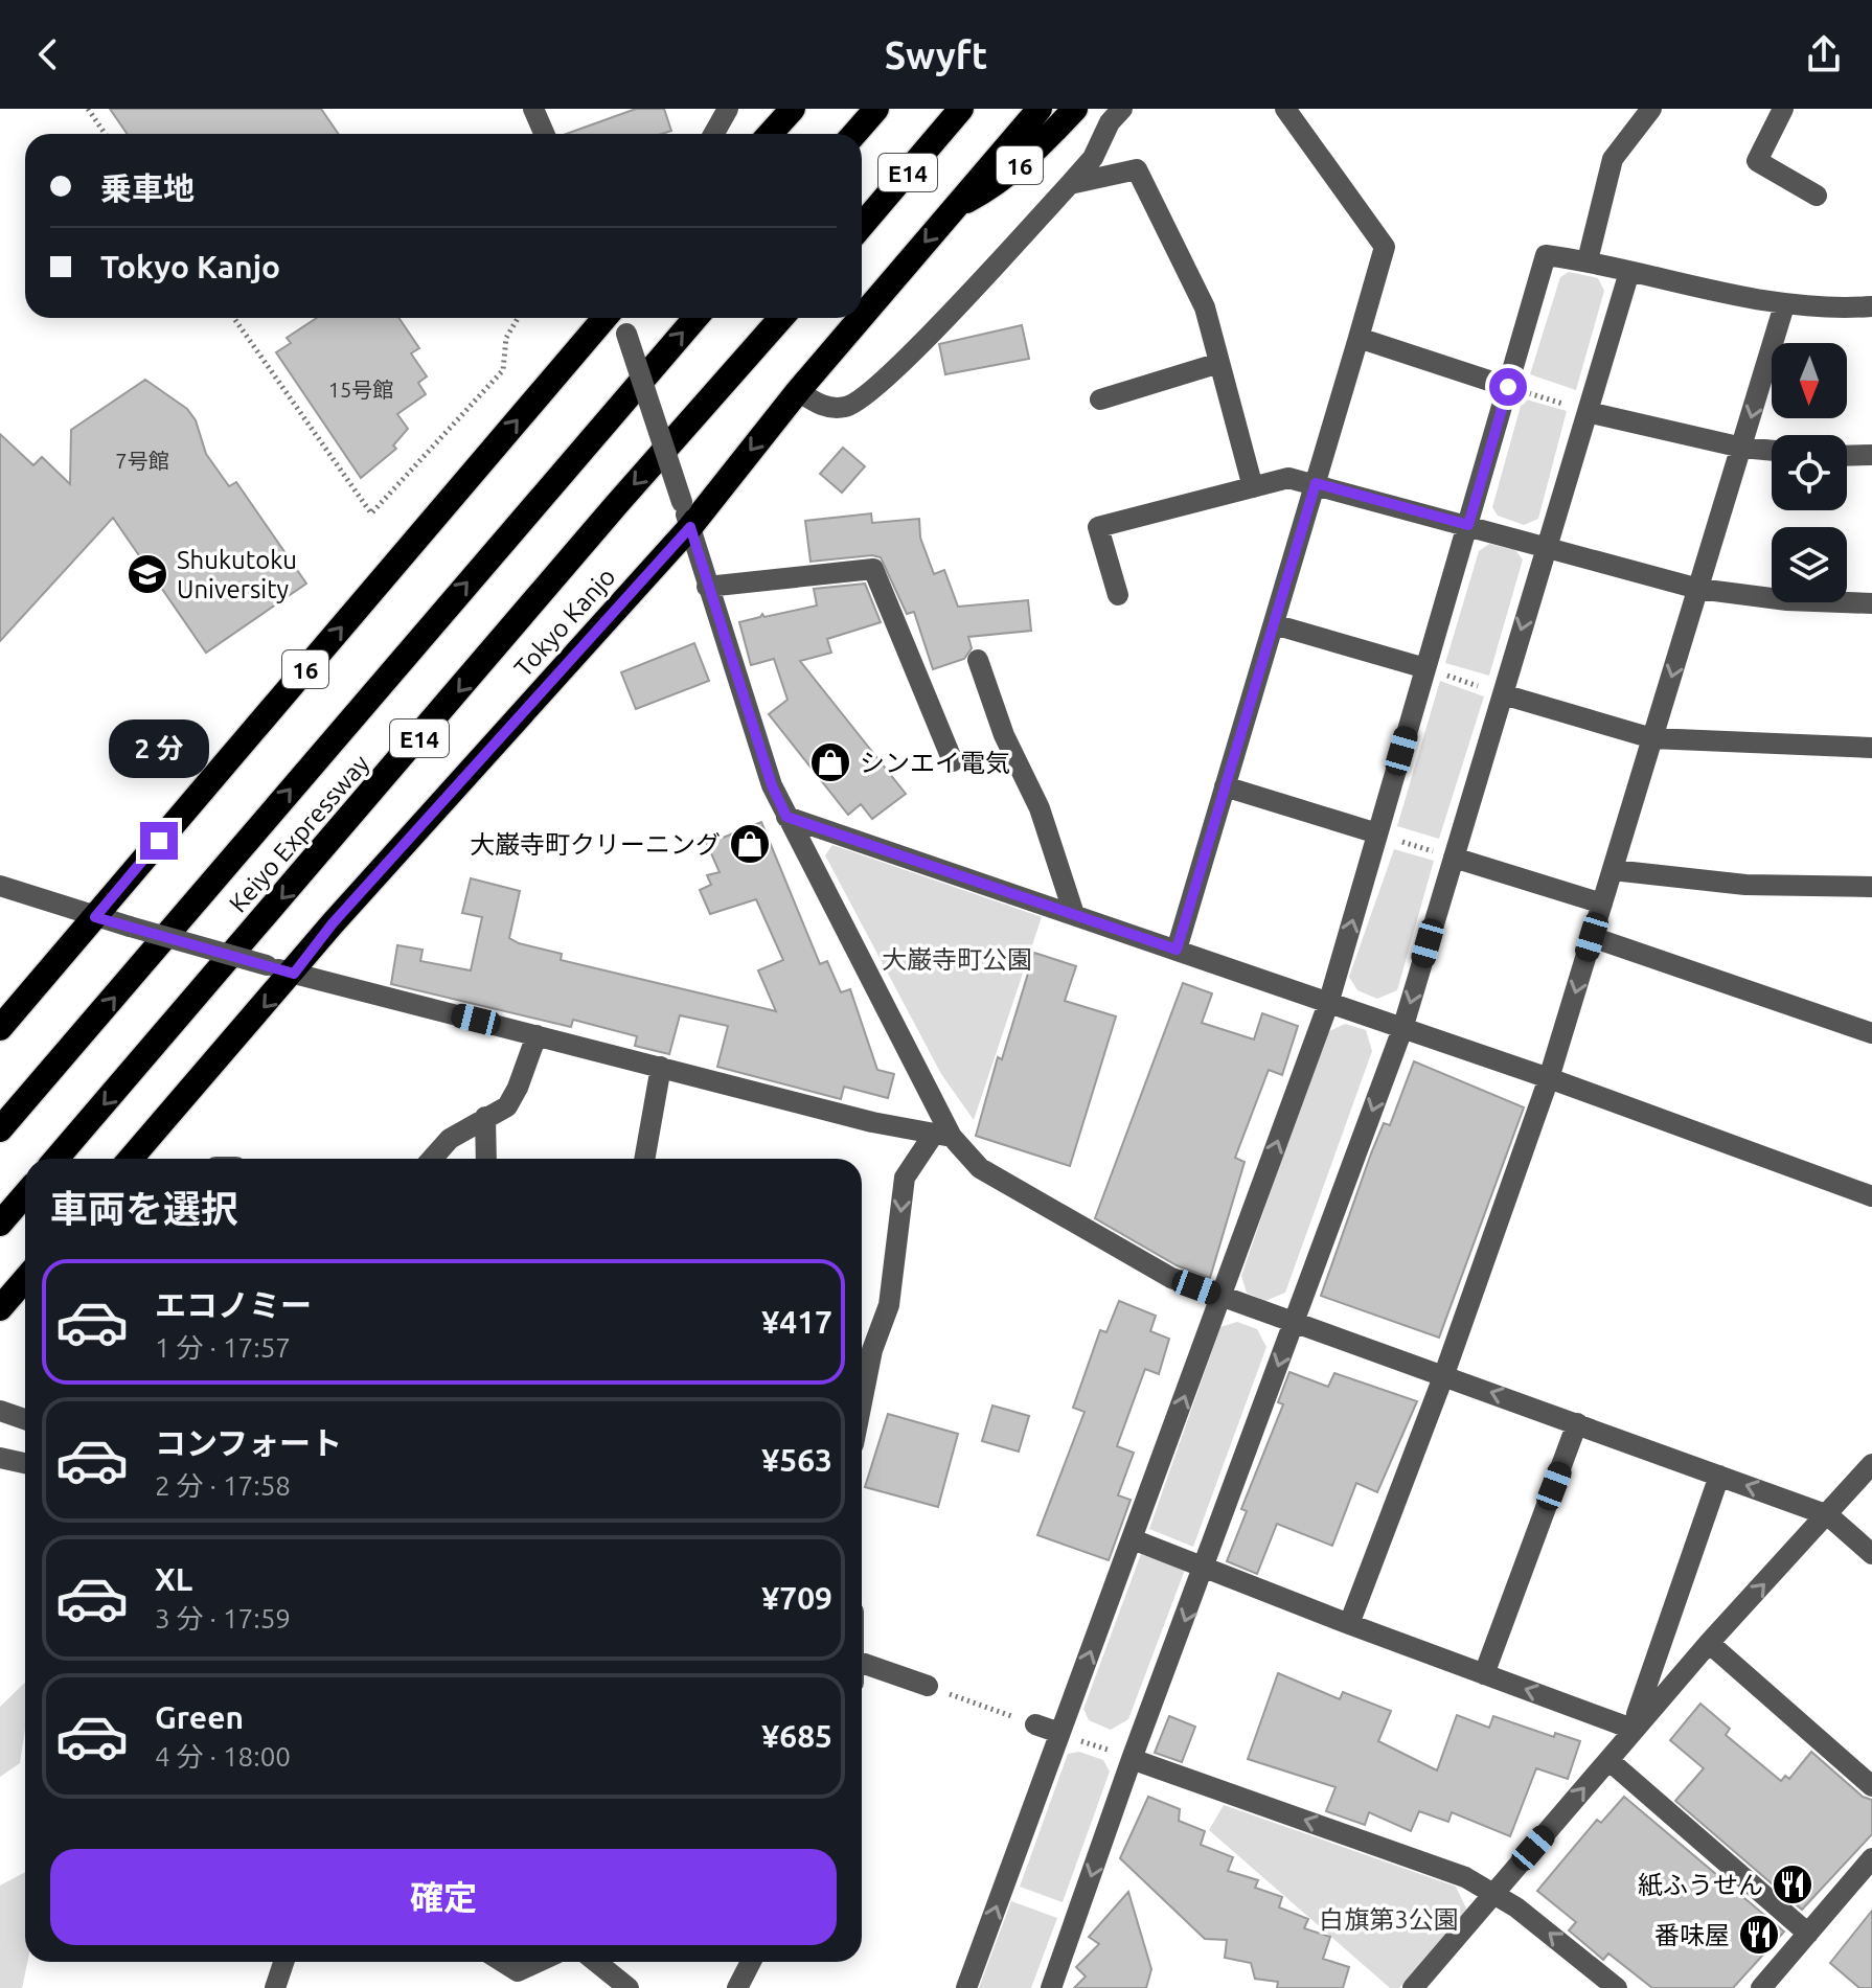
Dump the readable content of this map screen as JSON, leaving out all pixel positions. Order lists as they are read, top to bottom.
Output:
{
  "streets": {
    "highway": [
      "16",
      "E14",
      "Tokyo Kanjo",
      "Keiyo Expressway"
    ]
  },
  "crossings": [
    ["16", "Tokyo Kanjo"]
  ],
  "parks": ["大巌寺町公園", "白旗第3公園"],
  "places": {
    "school or university": ["Shukutoku University"],
    "shop": ["シンエイ電気", "大巌寺町クリーニング"],
    "restaurant": ["紙ふうせん", "番味屋"]
  },
  "house_numbers": ["15号館", "7号館"],
  "north": "bottom",
  "page": {
    "header": "Swyft",
    "banner": ["乗車地", "Tokyo Kanjo"],
    "bubble": "2 分",
    "heading": "車両を選択",
    "list": [
      {
        "name": "エコノミー",
        "note": "1 分 · 17:57",
        "value": "¥417"
      },
      {
        "name": "コンフォート",
        "note": "2 分 · 17:58",
        "value": "¥563"
      },
      {
        "name": "XL",
        "note": "3 分 · 17:59",
        "value": "¥709"
      },
      {
        "name": "Green",
        "note": "4 分 · 18:00",
        "value": "¥685"
      }
    ],
    "buttons": "確定"
  }
}
